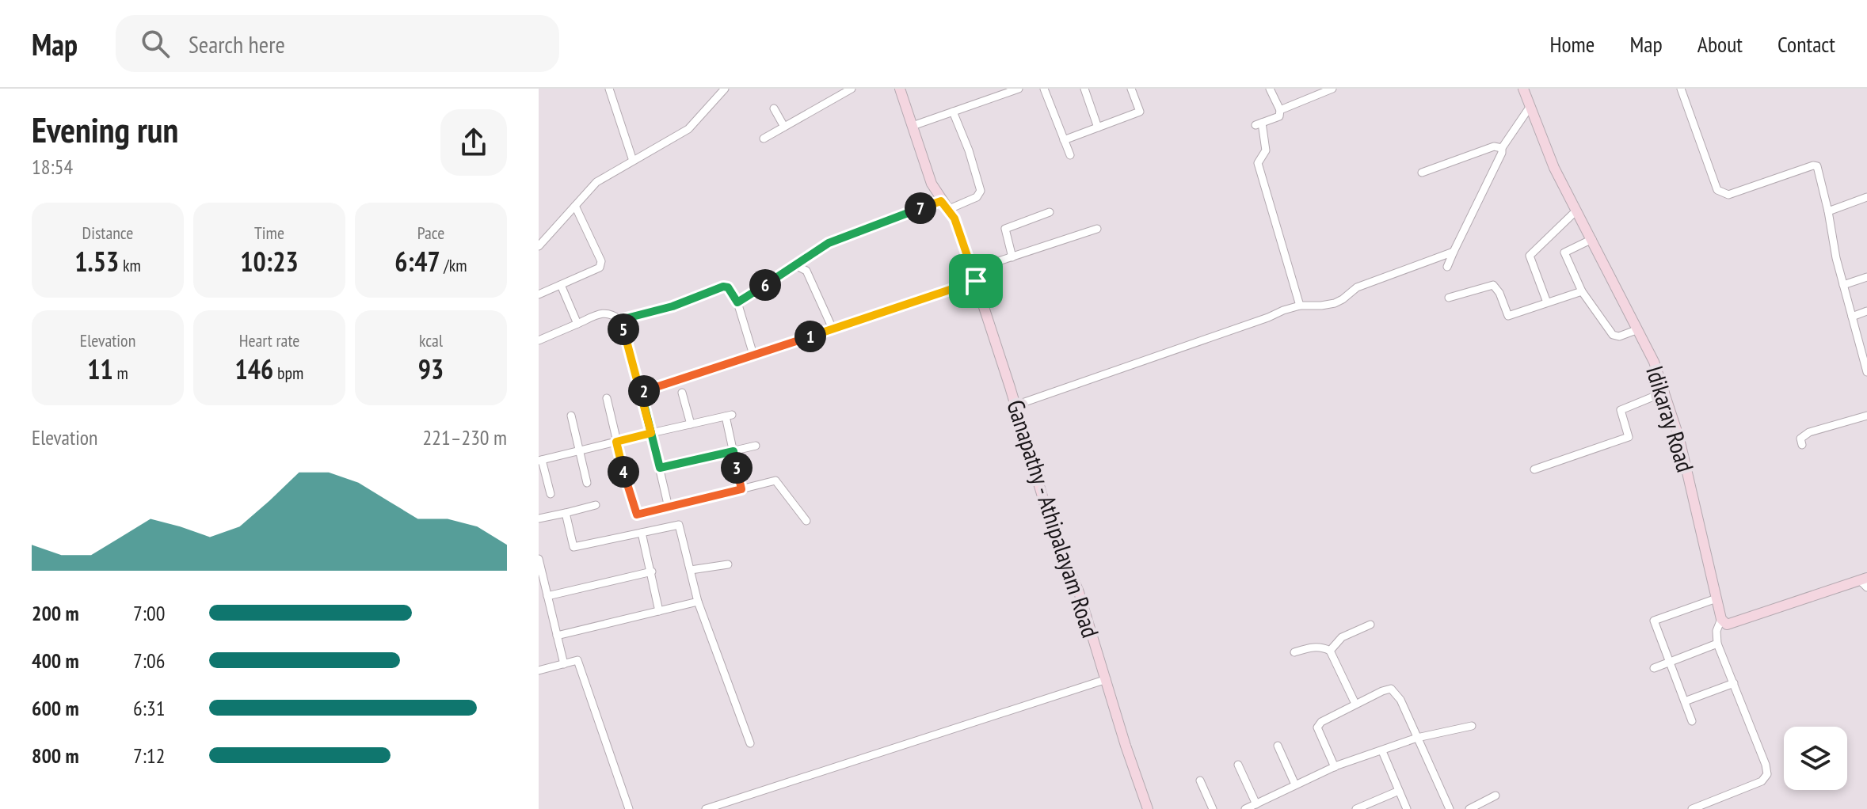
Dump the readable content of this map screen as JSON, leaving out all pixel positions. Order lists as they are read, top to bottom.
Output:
{
  "streets": {
    "main road": ["Idikaray Road", "Ganapathy - Athipalayam Road"]
  },
  "page": {
    "header": "Map",
    "search": "Search here",
    "nav": [
      "Home",
      "Map",
      "About",
      "Contact"
    ],
    "heading": ["Evening run", "18:54"],
    "pins": [
      "7",
      "6",
      "5",
      "1",
      "2",
      "3",
      "4"
    ],
    "stats": [
      ["Distance", "1.53 km"],
      ["Time", "10:23"],
      ["Pace", "6:47 /km"],
      ["Elevation", "11 m"],
      ["Heart rate", "146 bpm"],
      ["kcal", "93"]
    ],
    "chart": ["Elevation", "221–230 m"],
    "list": [
      {
        "name": "200 m",
        "note": "7:00"
      },
      {
        "name": "400 m",
        "note": "7:06"
      },
      {
        "name": "600 m",
        "note": "6:31"
      },
      {
        "name": "800 m",
        "note": "7:12"
      }
    ]
  }
}
